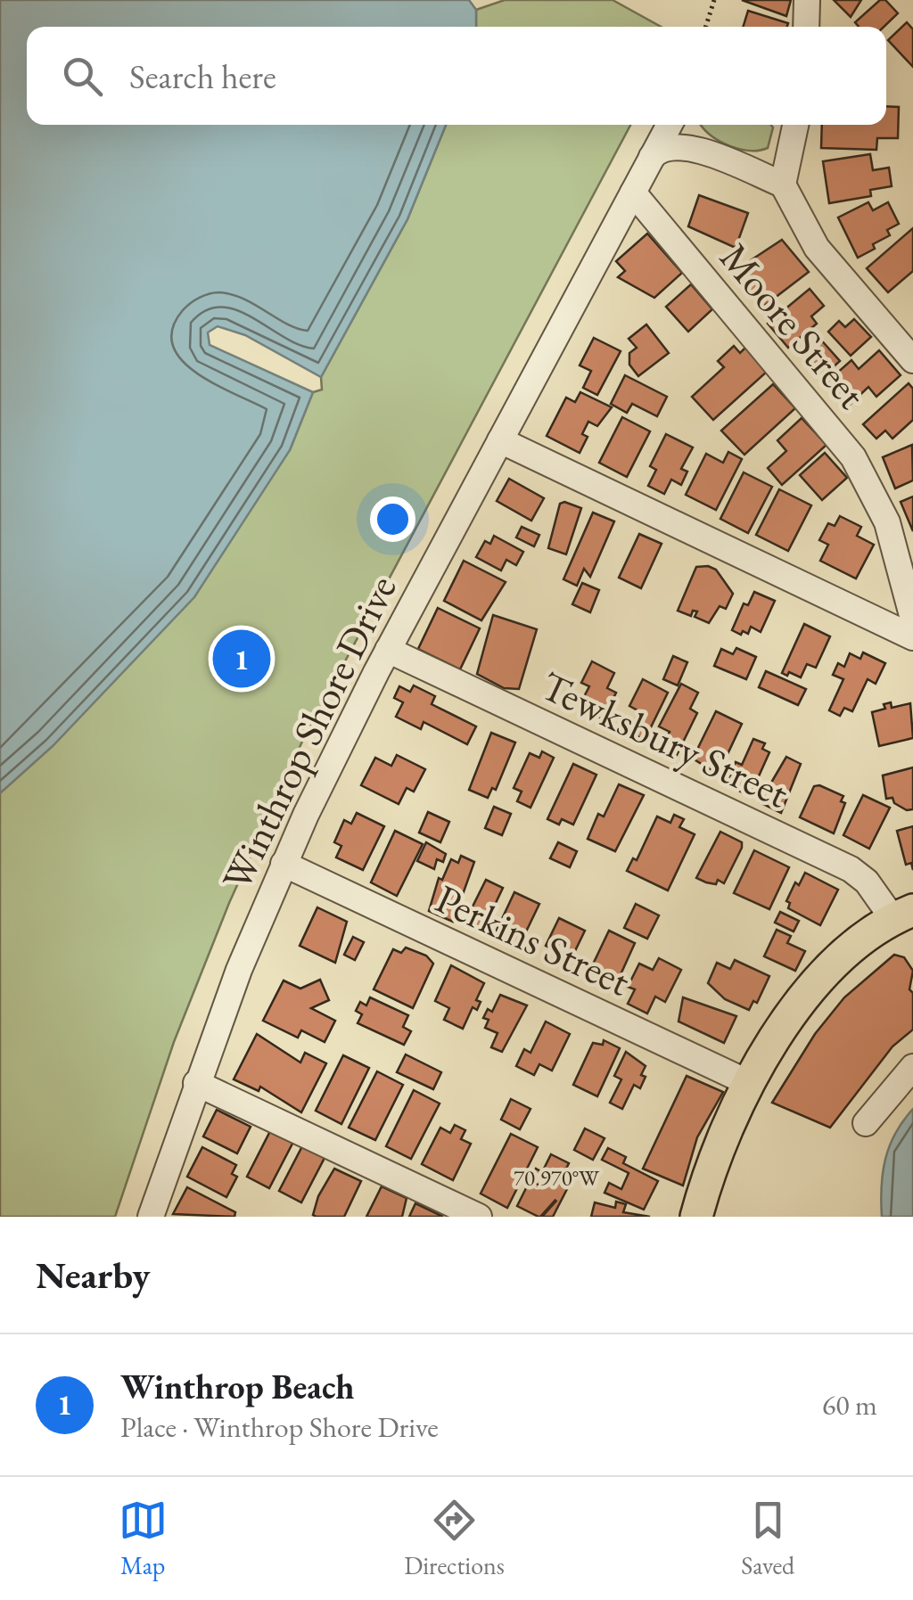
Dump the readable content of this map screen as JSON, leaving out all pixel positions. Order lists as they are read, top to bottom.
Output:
{
  "streets": {
    "street": [
      "Moore Street",
      "Winthrop Shore Drive",
      "Tewksbury Street",
      "Perkins Street"
    ]
  },
  "crossings": [
    ["Moore Street", "Winthrop Shore Drive"],
    ["Winthrop Shore Drive", "Tewksbury Street"],
    ["Winthrop Shore Drive", "Perkins Street"]
  ],
  "page": {
    "search": "Search here",
    "pins": "1",
    "heading": "Nearby",
    "list": [
      {
        "mark": "1",
        "name": "Winthrop Beach",
        "note": "Place · Winthrop Shore Drive",
        "value": "60 m"
      }
    ],
    "nav": ["Map", "Directions", "Saved"]
  },
  "coordinates": ["70.970°W"]
}
